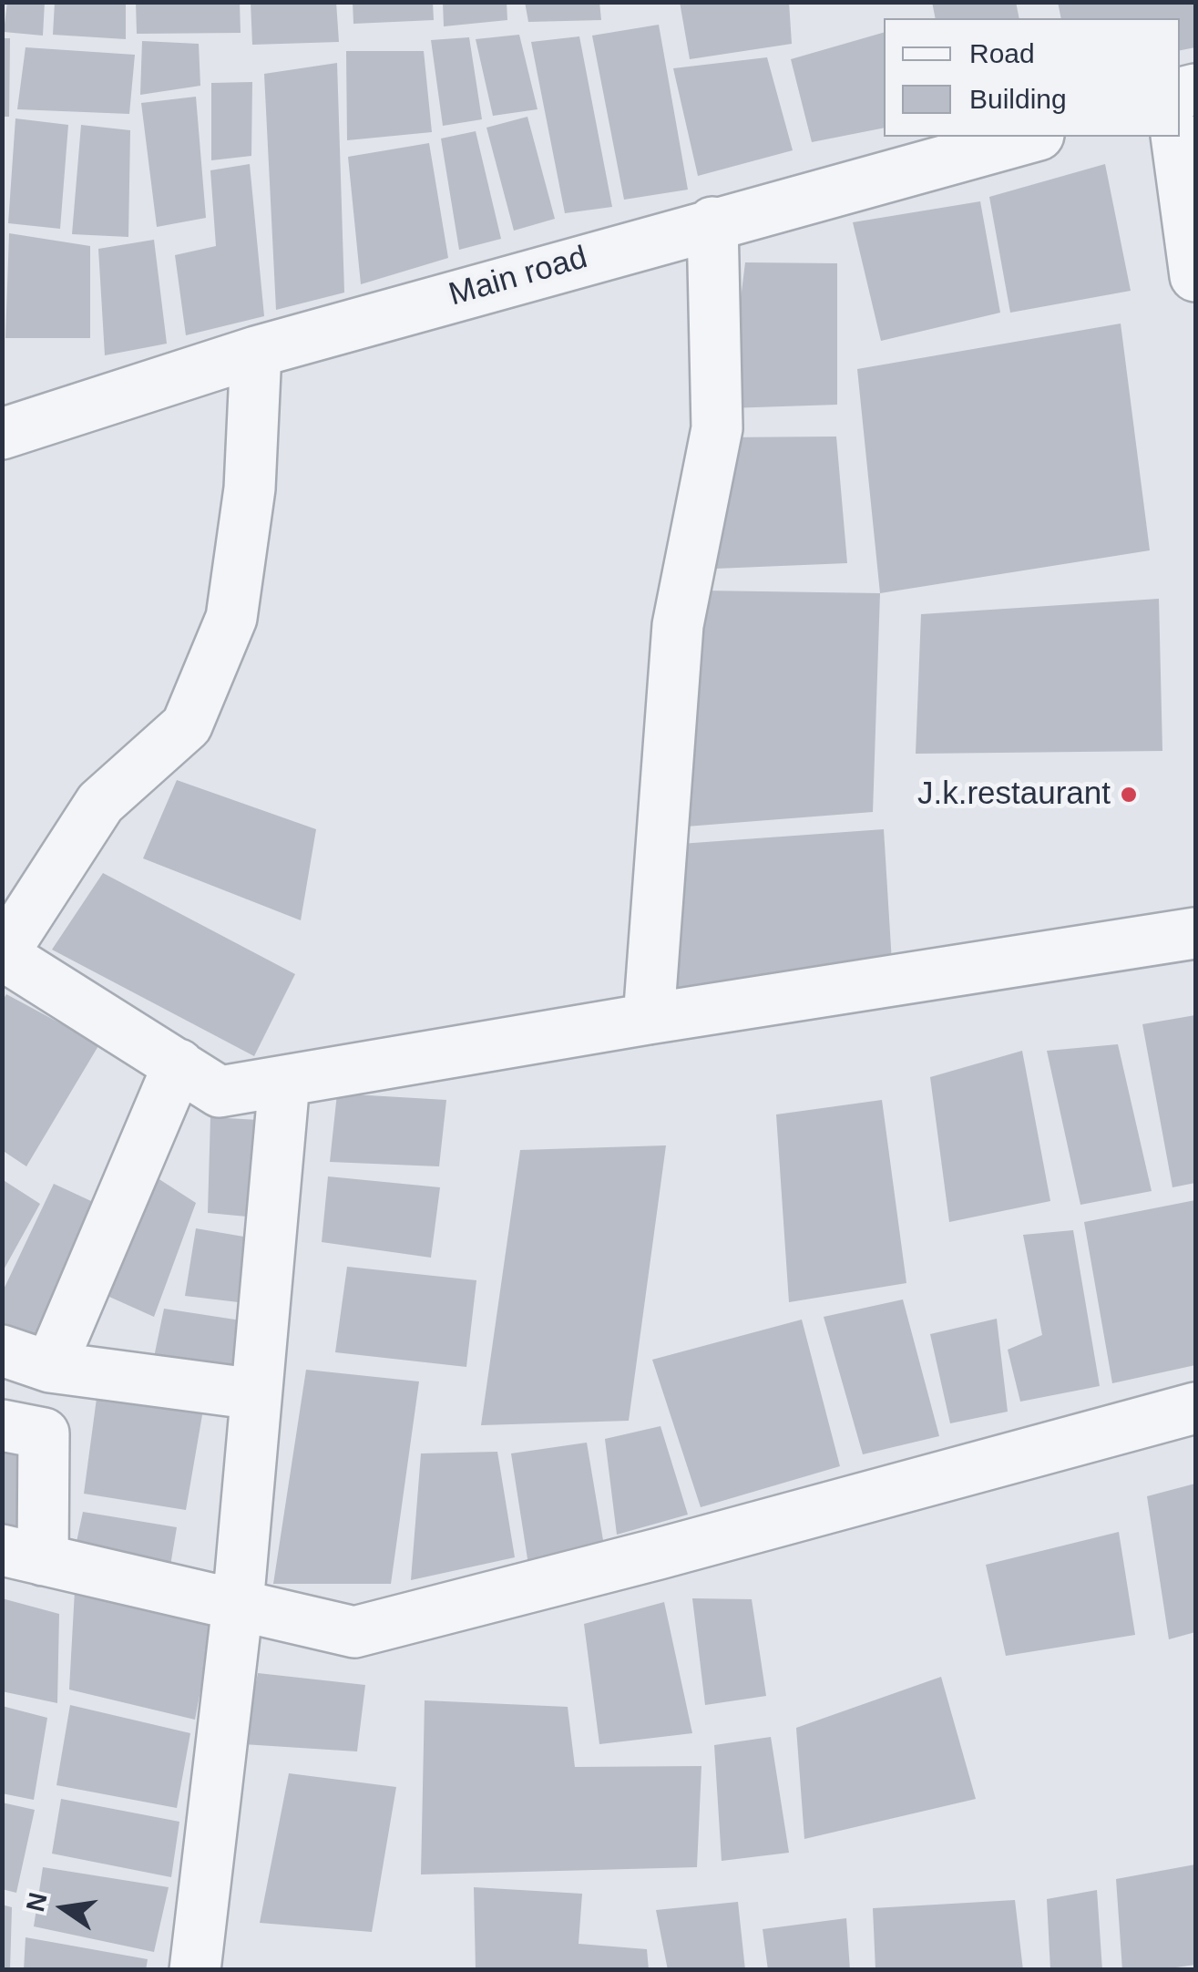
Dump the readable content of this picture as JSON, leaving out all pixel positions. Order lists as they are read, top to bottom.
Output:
{
  "streets": {
    "street": ["Main road"]
  },
  "places": ["J.k.restaurant"],
  "legend": ["Road", "Building"],
  "north": "left"
}
